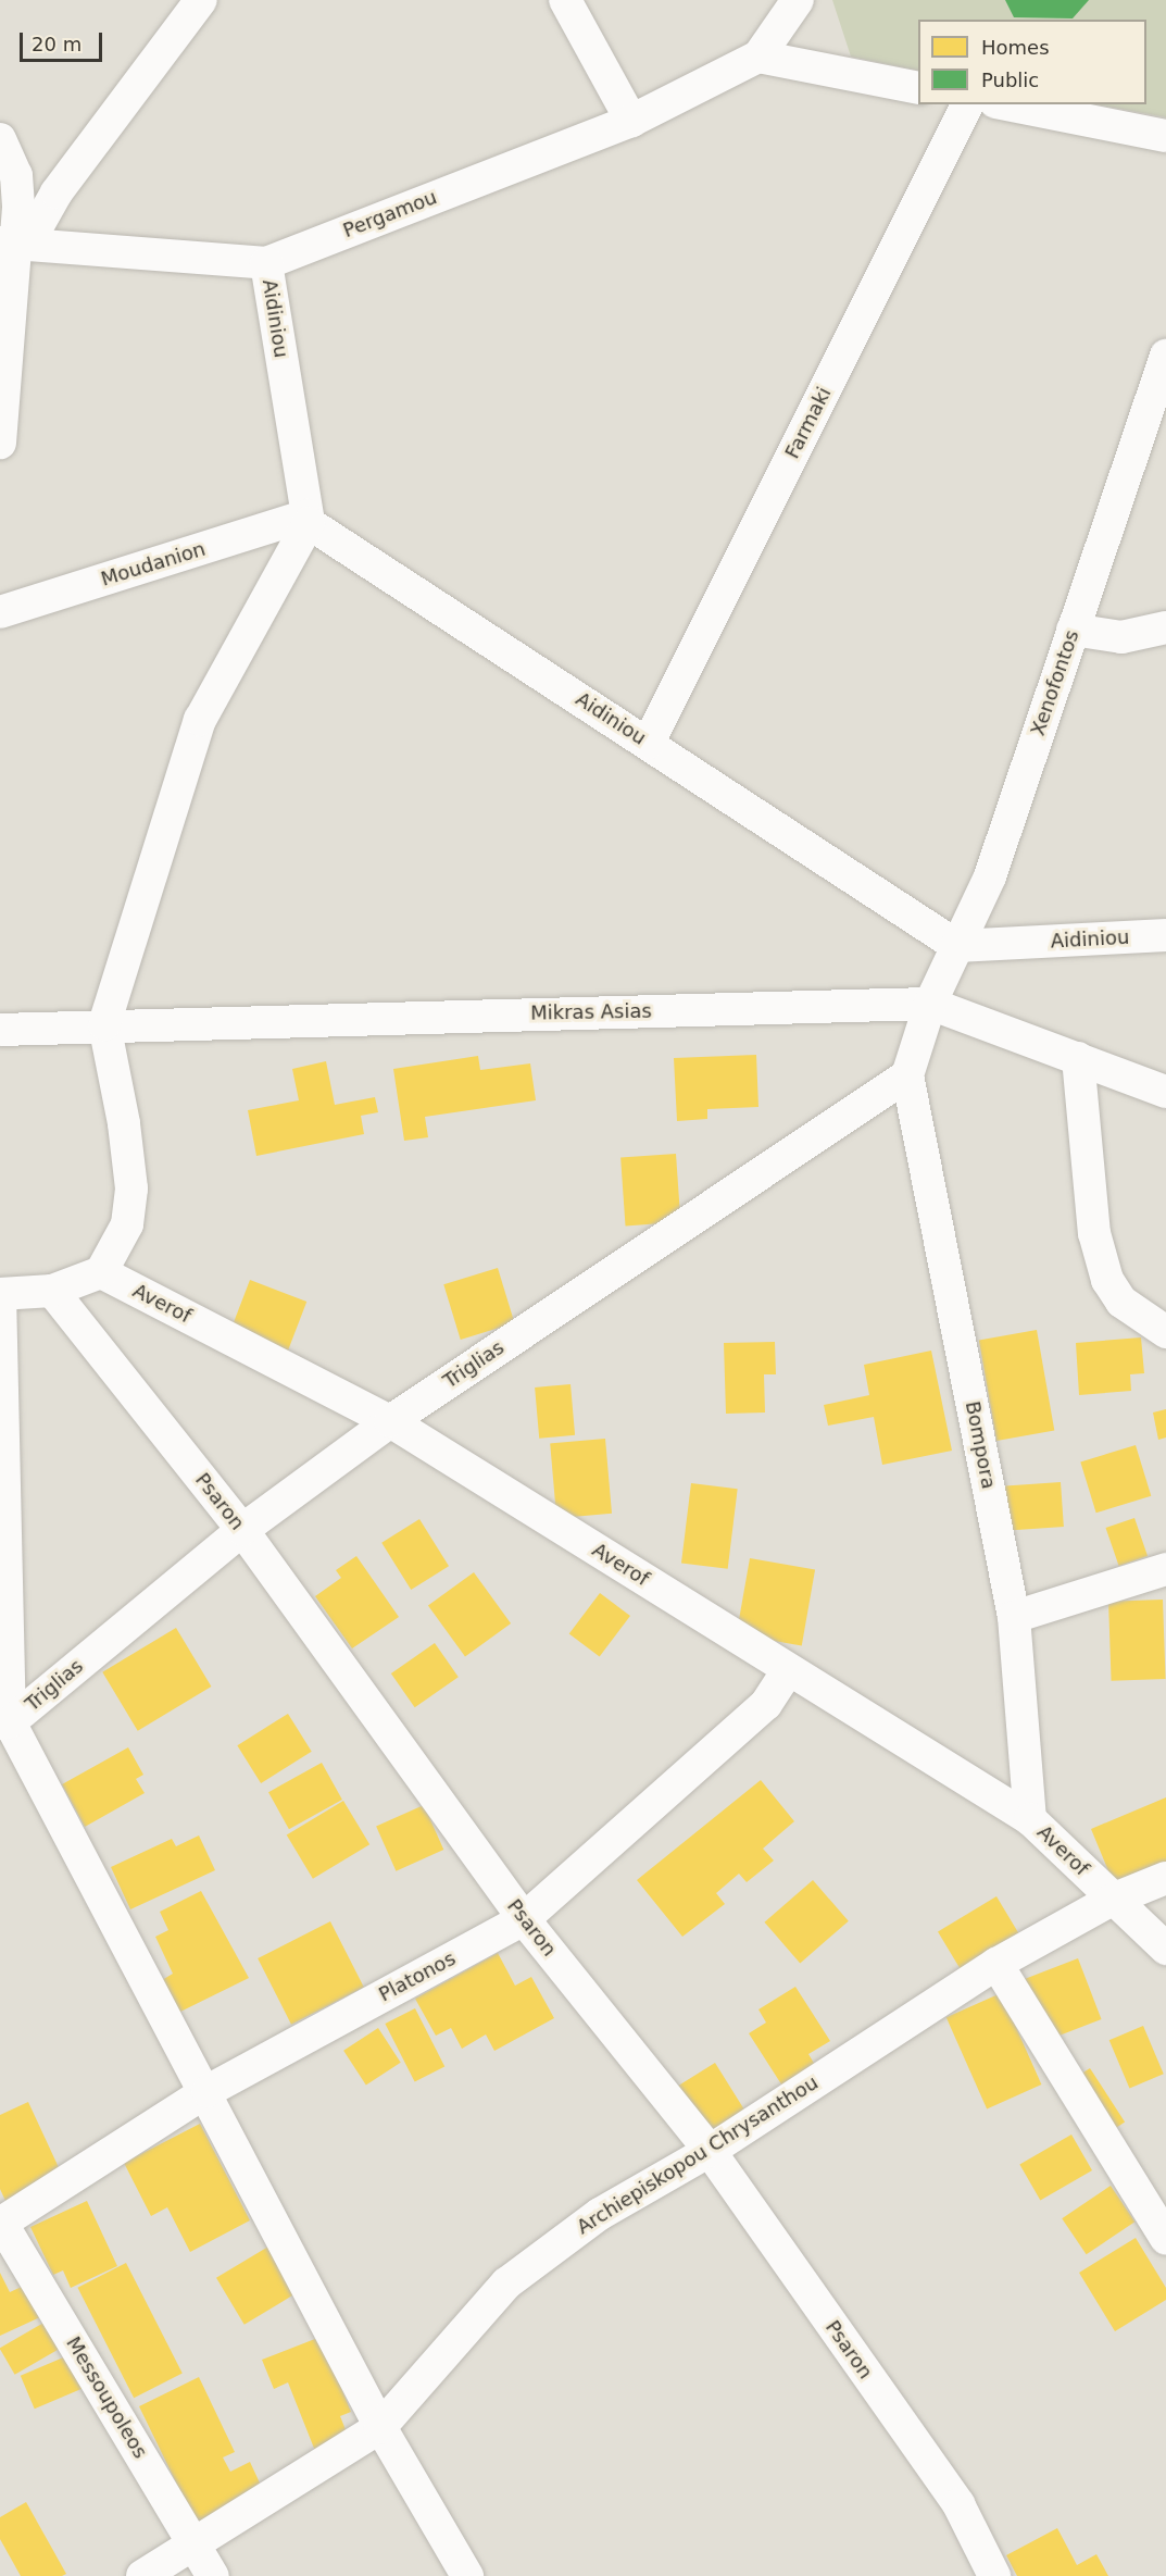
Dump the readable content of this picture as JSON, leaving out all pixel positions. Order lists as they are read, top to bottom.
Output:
{
  "streets": {
    "street": [
      "Pergamou",
      "Aidiniou",
      "Farmaki",
      "Moudanion",
      "Xenofontos",
      "Mikras Asias",
      "Averof",
      "Triglias",
      "Bompora",
      "Psaron",
      "Platonos",
      "Archiepiskopou Chrysanthou",
      "Messoupoleos"
    ]
  },
  "crossings": [
    ["Pergamou", "Aidiniou"],
    ["Aidiniou", "Farmaki"],
    ["Aidiniou", "Moudanion"],
    ["Aidiniou", "Xenofontos"],
    ["Xenofontos", "Mikras Asias"],
    ["Averof", "Triglias"],
    ["Averof", "Bompora"],
    ["Averof", "Platonos"],
    ["Averof", "Archiepiskopou Chrysanthou"],
    ["Triglias", "Bompora"],
    ["Triglias", "Psaron"],
    ["Psaron", "Platonos"],
    ["Psaron", "Archiepiskopou Chrysanthou"],
    ["Platonos", "Messoupoleos"],
    ["Archiepiskopou Chrysanthou", "Messoupoleos"]
  ],
  "legend": ["Homes", "Public"],
  "scale_bar": "20 m"
}
